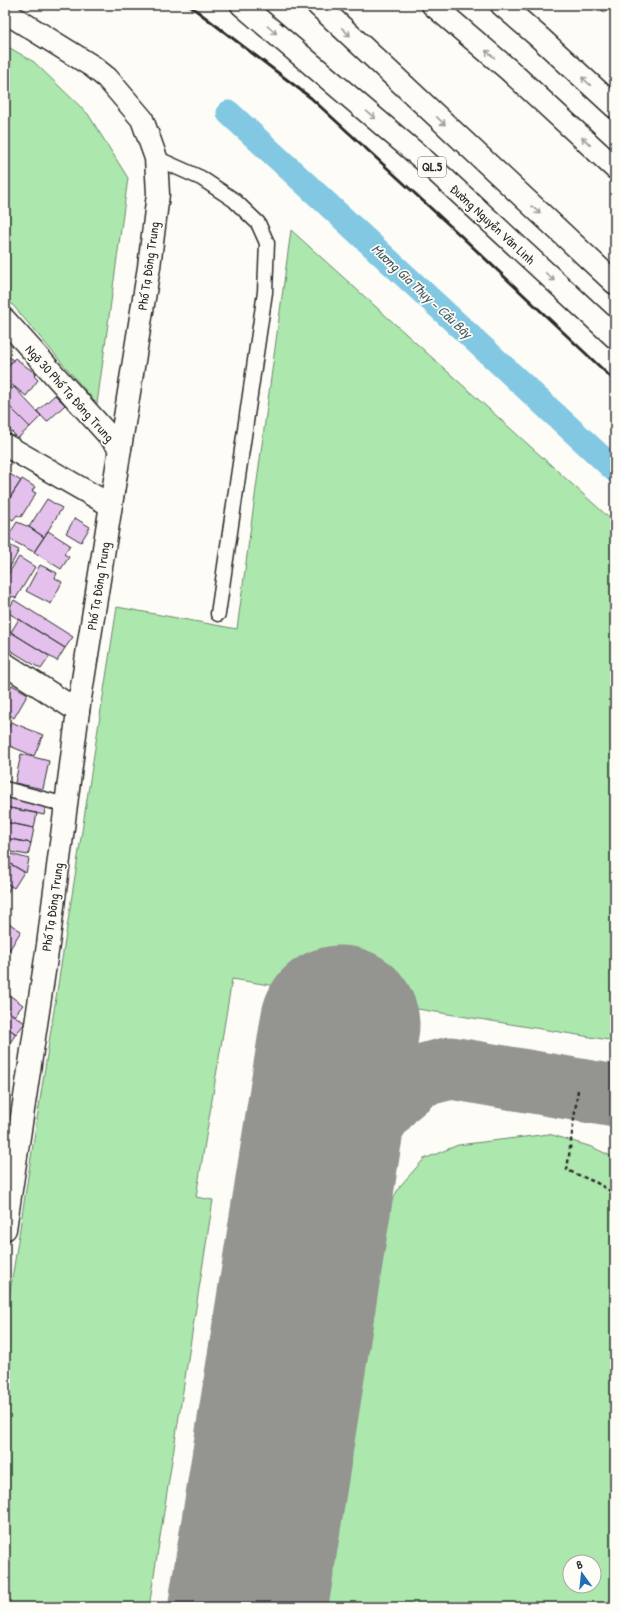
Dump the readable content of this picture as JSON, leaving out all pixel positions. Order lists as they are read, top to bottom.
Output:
{
  "streets": {
    "main road": [
      "QL.5",
      "Đường Nguyễn Văn Linh",
      "Phố Tạ Đông Trung",
      "Ngõ 30 Phố Tạ Đông Trung"
    ]
  },
  "crossings": [
    ["Phố Tạ Đông Trung", "Ngõ 30 Phố Tạ Đông Trung"]
  ],
  "water": ["Mương Gia Thụy – Cầu Bây"],
  "north": "top"
}
